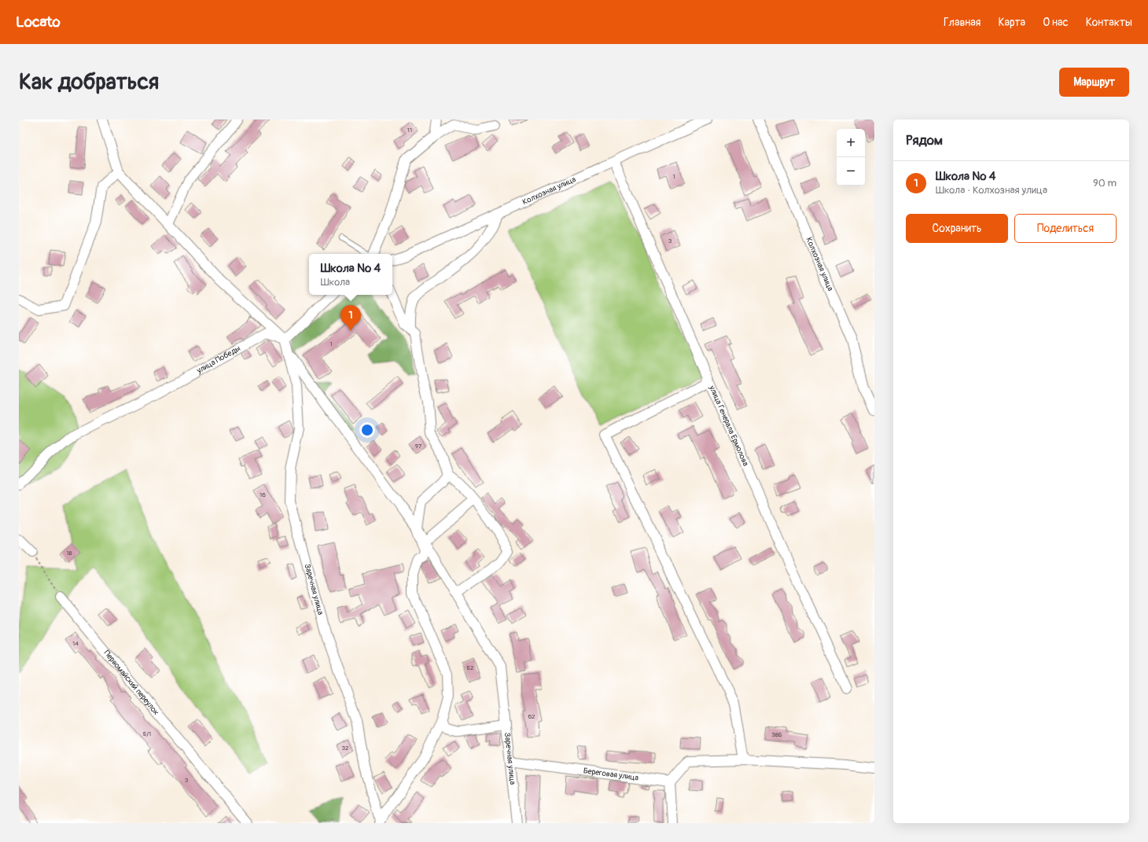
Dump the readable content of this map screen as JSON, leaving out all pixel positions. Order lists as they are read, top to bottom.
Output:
{
  "streets": {
    "street": [
      "Колхозная улица",
      "улица Победы",
      "улица Генерала Ермолова",
      "Заречная улица",
      "Первомайский переулок",
      "Береговая улица"
    ]
  },
  "crossings": [
    ["Колхозная улица", "улица Генерала Ермолова"],
    ["улица Победы", "Заречная улица"],
    ["Заречная улица", "Береговая улица"]
  ],
  "house_numbers": [
    "11",
    "1",
    "3",
    "1",
    "97",
    "16",
    "18",
    "14",
    "52",
    "62",
    "5/1",
    "38Б",
    "32",
    "3"
  ],
  "page": {
    "header": "Locato",
    "nav": [
      "Главная",
      "Карта",
      "О нас",
      "Контакты"
    ],
    "buttons": [
      "Маршрут",
      ["Сохранить", "Поделиться"]
    ],
    "title": "Как добраться",
    "heading": "Рядом",
    "map_buttons": ["+", "−"],
    "list": [
      {
        "mark": "1",
        "name": "Школа № 4",
        "note": "Школа · Колхозная улица",
        "value": "90 m"
      }
    ],
    "popup": ["Школа № 4", "Школа"],
    "pins": "1"
  }
}
